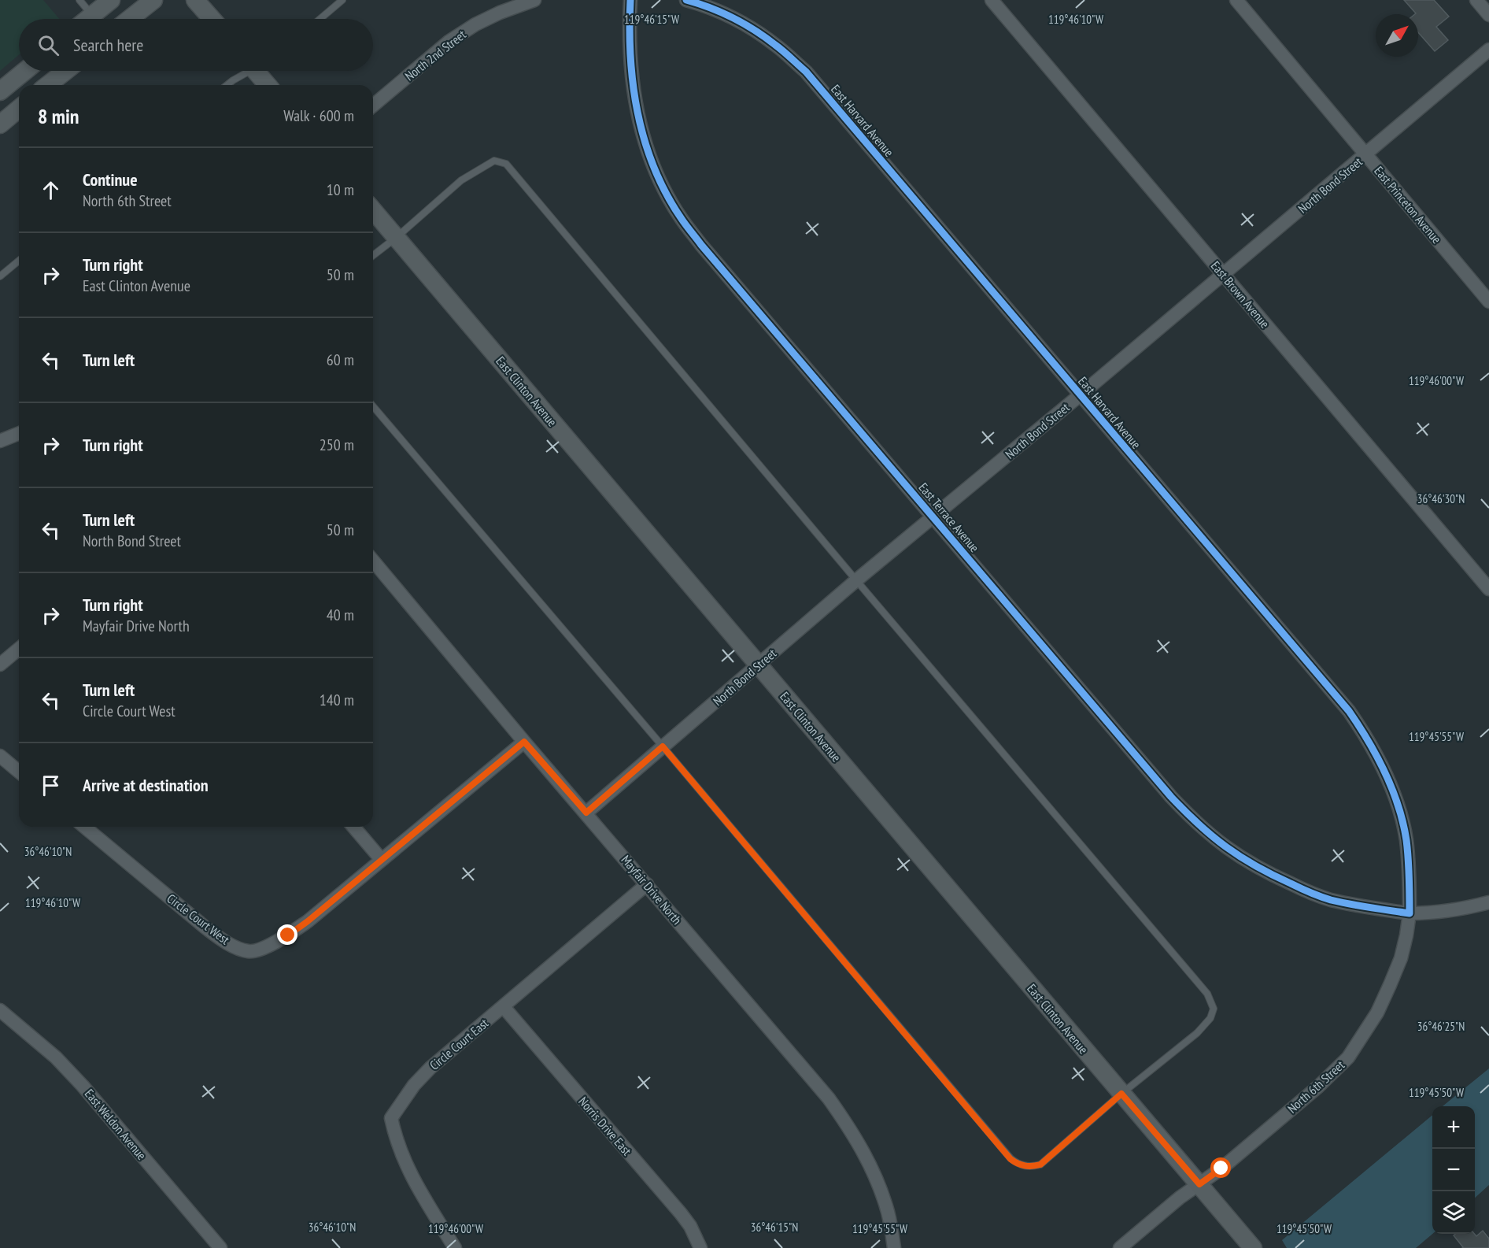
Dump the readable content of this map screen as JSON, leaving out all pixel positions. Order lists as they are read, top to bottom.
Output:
{
  "streets": {
    "main road": ["East Clinton Avenue"],
    "street": [
      "North 2nd Street",
      "East Harvard Avenue",
      "North Bond Street",
      "East Princeton Avenue",
      "East Brown Avenue",
      "East Terrace Avenue",
      "Mayfair Drive North",
      "Circle Court West",
      "Circle Court East",
      "North 6th Street",
      "East Weldon Avenue",
      "Norris Drive East"
    ]
  },
  "crossings": [
    ["East Harvard Avenue", "North Bond Street"],
    ["East Harvard Avenue", "East Terrace Avenue"],
    ["East Harvard Avenue", "North 6th Street"],
    ["North Bond Street", "East Princeton Avenue"],
    ["North Bond Street", "East Brown Avenue"],
    ["North Bond Street", "East Clinton Avenue"],
    ["North Bond Street", "East Terrace Avenue"],
    ["North Bond Street", "Mayfair Drive North"],
    ["East Clinton Avenue", "North 6th Street"],
    ["East Terrace Avenue", "North 6th Street"],
    ["Mayfair Drive North", "Circle Court West"],
    ["Mayfair Drive North", "Circle Court East"],
    ["Circle Court East", "Norris Drive East"]
  ],
  "north": "top right",
  "page": {
    "search": "Search here",
    "heading": ["8 min", "Walk · 600 m"],
    "list": [
      ["Continue", "North 6th Street", "10 m"],
      ["Turn right", "East Clinton Avenue", "50 m"],
      ["Turn left", "60 m"],
      ["Turn right", "250 m"],
      ["Turn left", "North Bond Street", "50 m"],
      ["Turn right", "Mayfair Drive North", "40 m"],
      ["Turn left", "Circle Court West", "140 m"],
      "Arrive at destination"
    ],
    "map_buttons": ["+", "−"]
  },
  "coordinates": [
    "119°46'15\"W",
    "119°46'10\"W",
    "119°46'00\"W",
    "36°46'30\"N",
    "119°45'55\"W",
    "36°46'10\"N",
    "36°46'25\"N",
    "119°45'50\"W",
    "36°46'15\"N"
  ]
}
